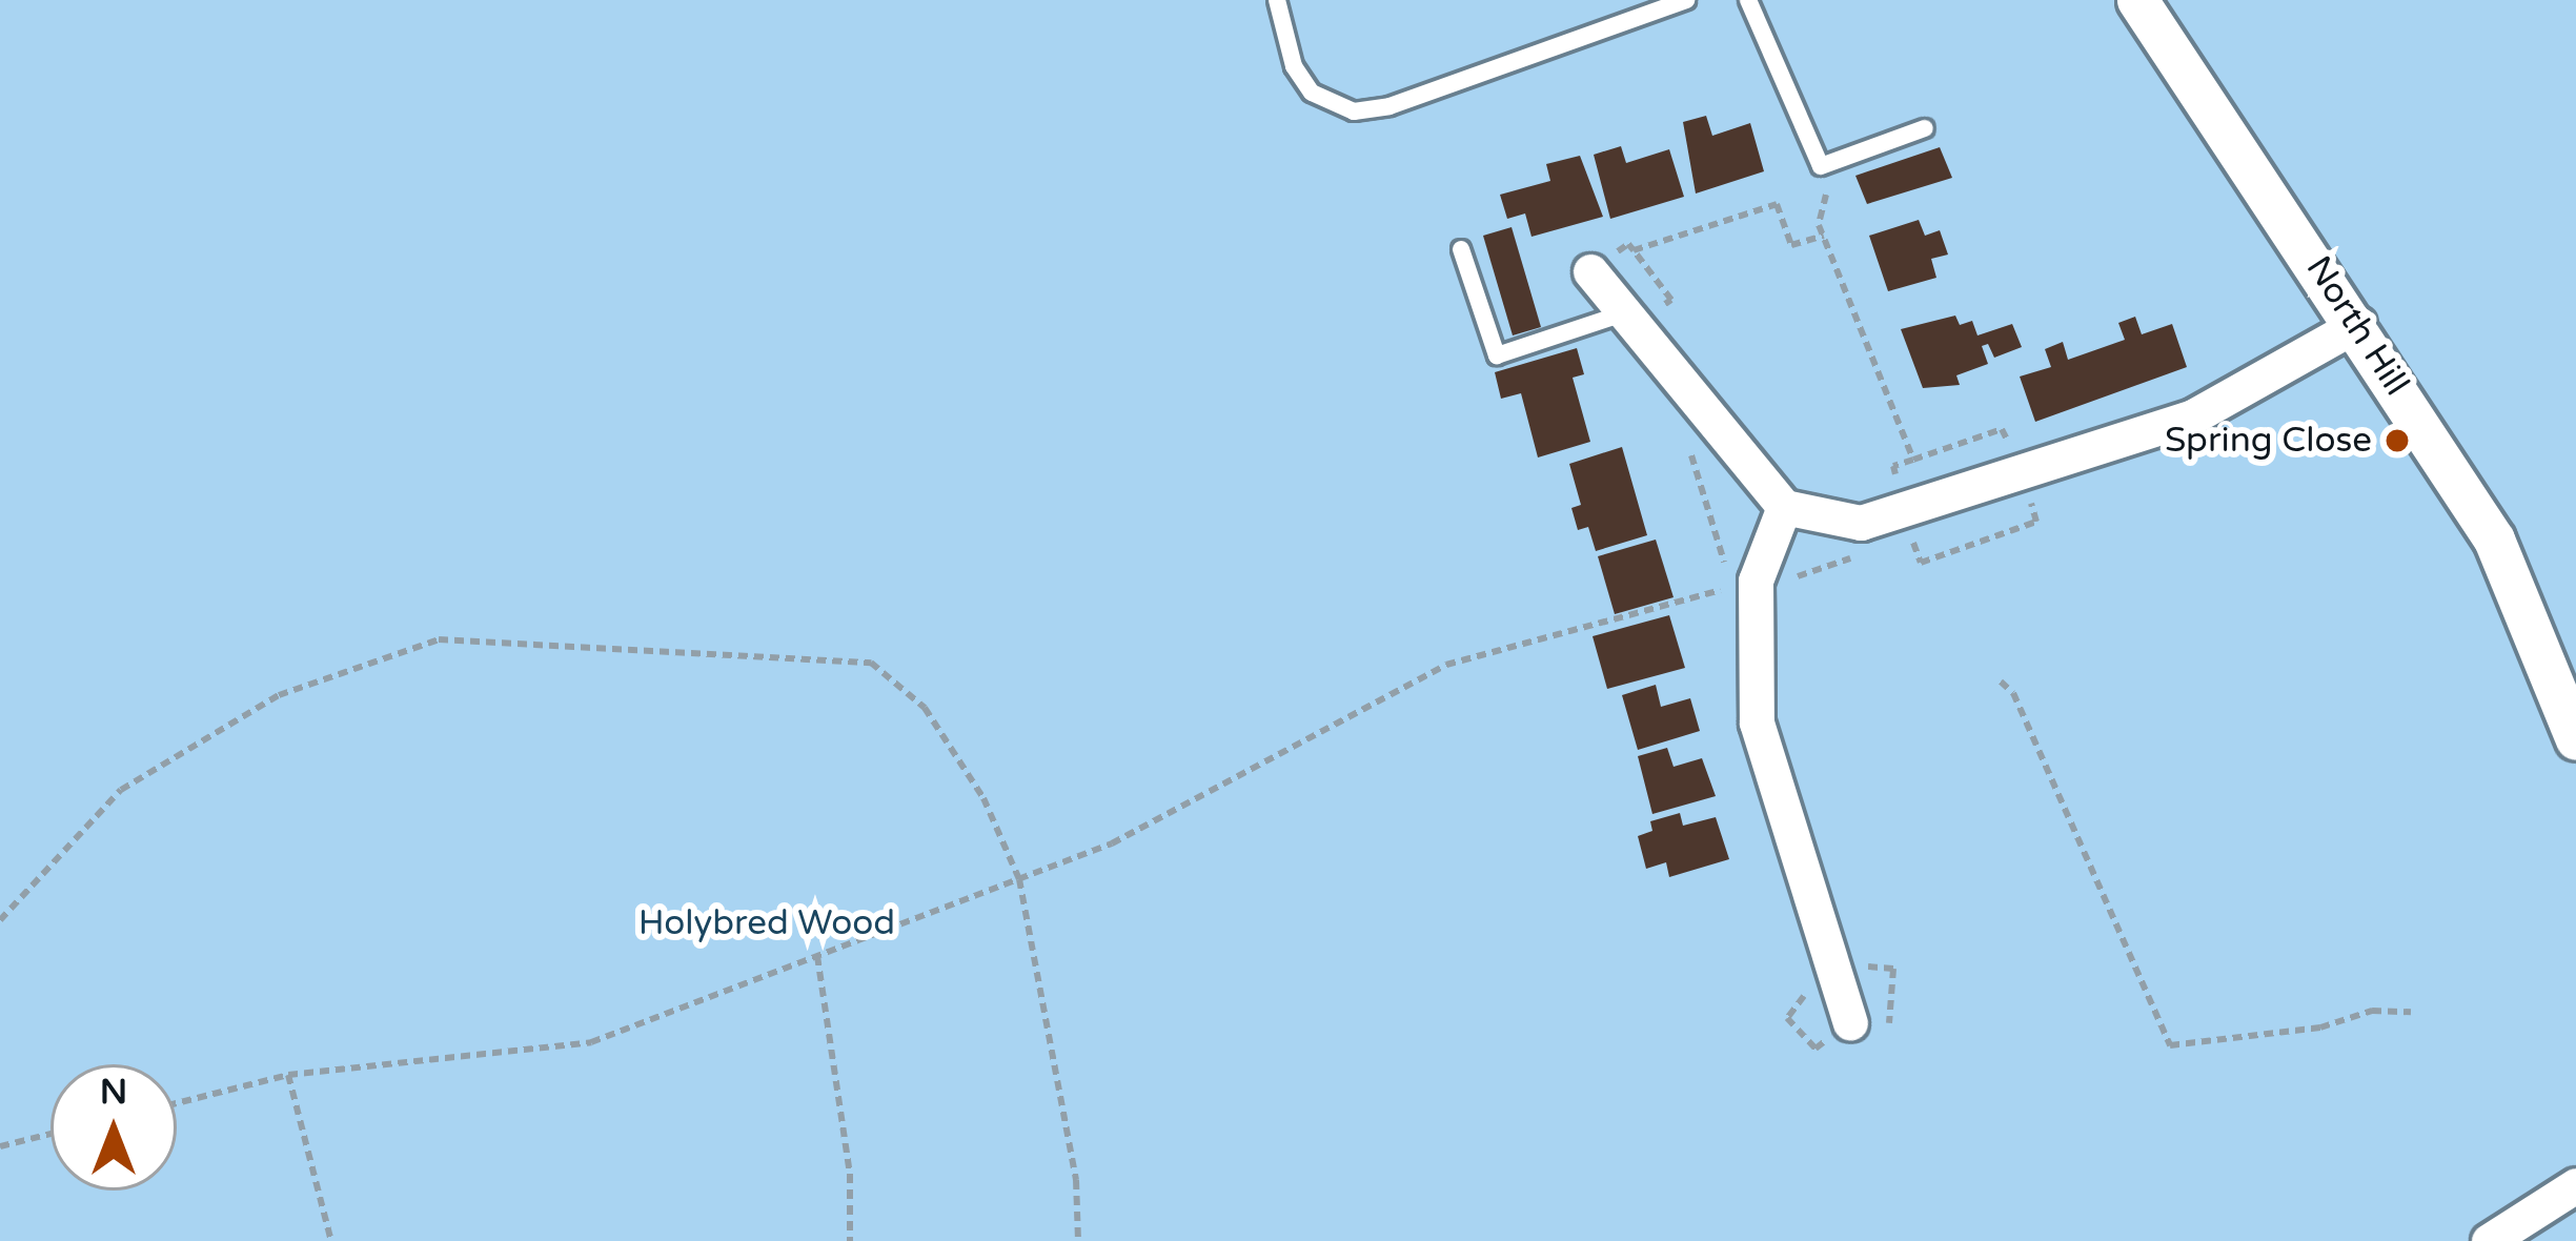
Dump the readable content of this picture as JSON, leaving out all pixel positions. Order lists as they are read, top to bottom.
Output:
{
  "streets": {
    "street": ["North Hill"]
  },
  "parks": ["Holybred Wood"],
  "places": ["Spring Close"],
  "north": "top"
}
